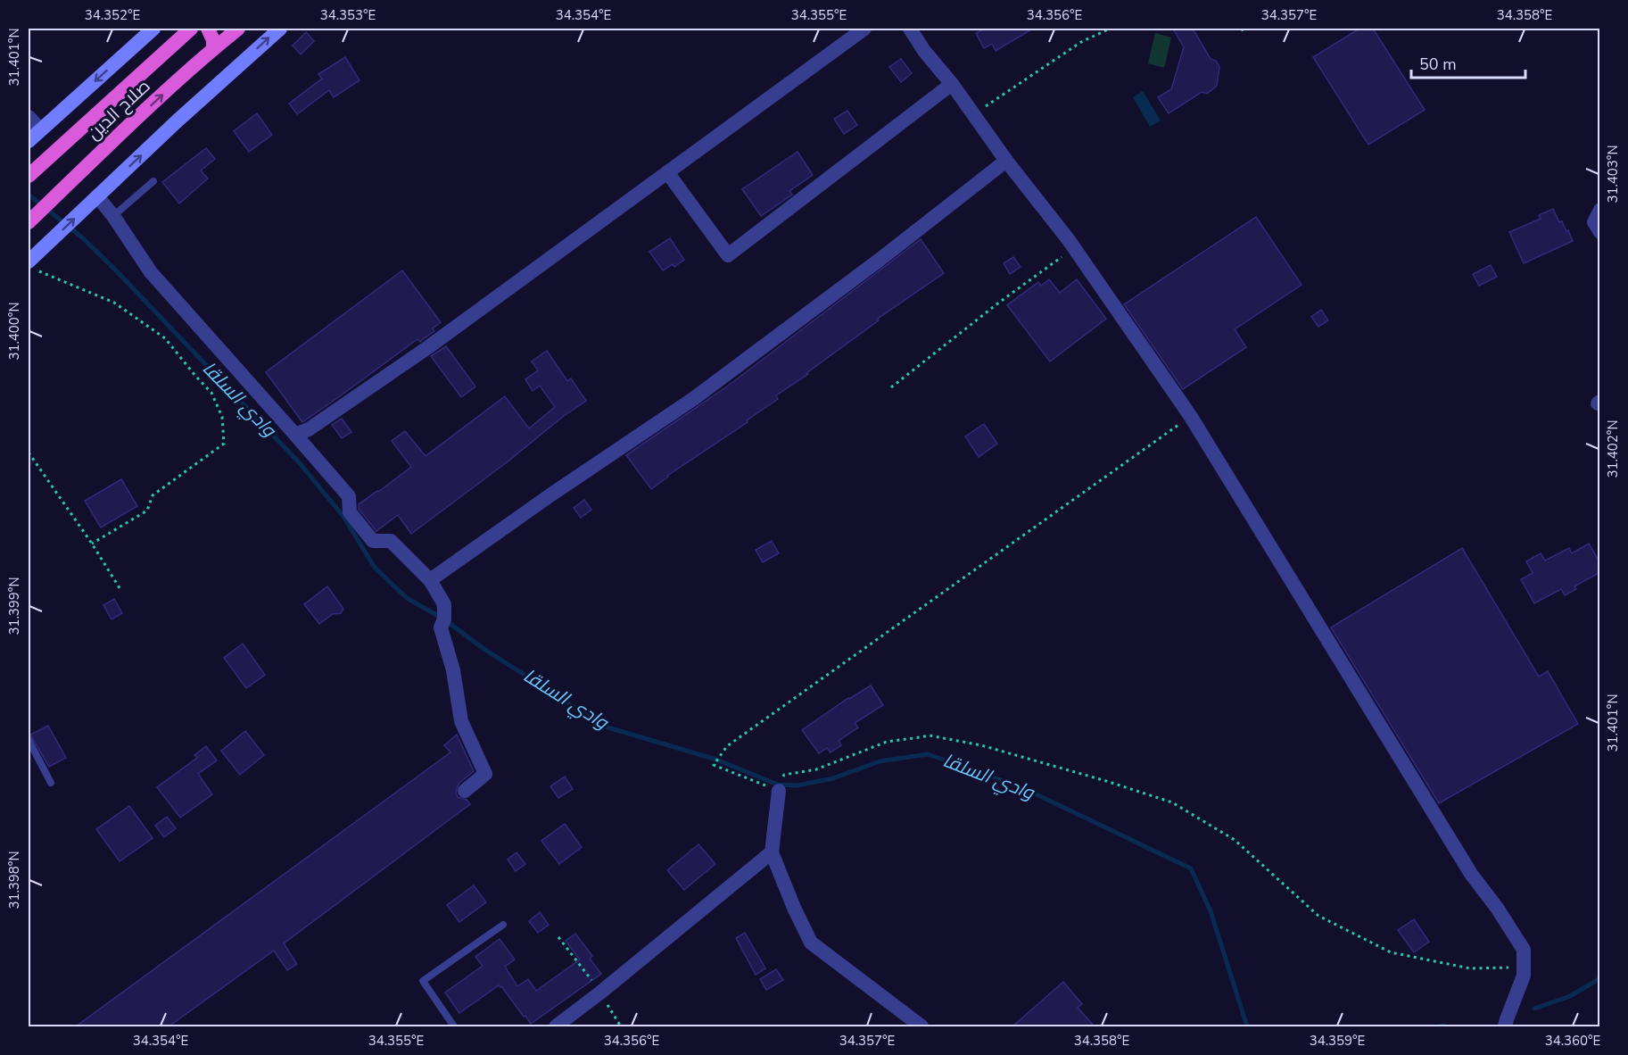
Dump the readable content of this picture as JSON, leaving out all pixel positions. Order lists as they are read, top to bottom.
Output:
{
  "streets": {
    "highway": ["صلاح الدين"]
  },
  "water": ["وادي السلقا"],
  "scale_bar": "50 m",
  "coordinates": [
    "34.352°E",
    "34.353°E",
    "34.354°E",
    "34.355°E",
    "34.356°E",
    "34.357°E",
    "34.358°E",
    "31.401°N",
    "31.403°N",
    "31.400°N",
    "31.402°N",
    "31.399°N",
    "31.398°N",
    "34.359°E",
    "34.360°E"
  ]
}
